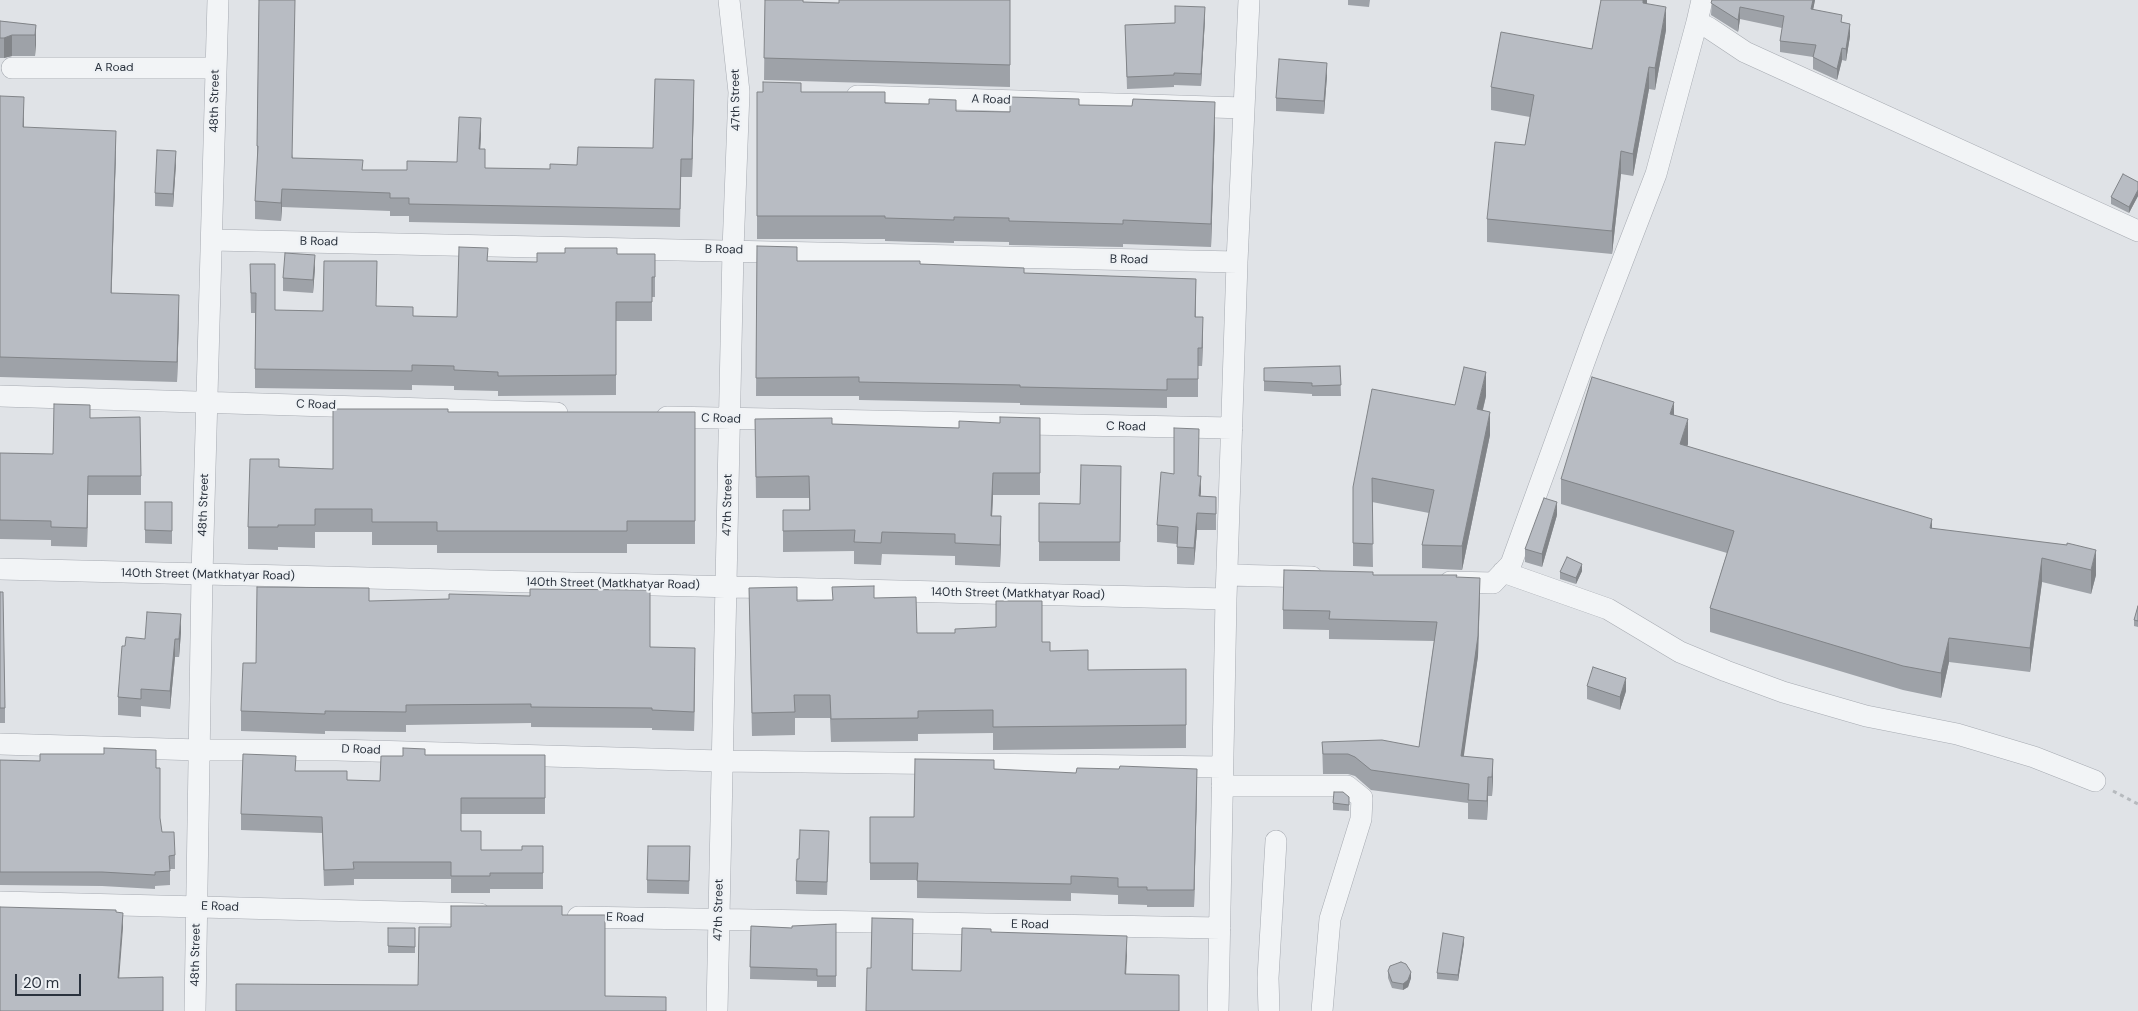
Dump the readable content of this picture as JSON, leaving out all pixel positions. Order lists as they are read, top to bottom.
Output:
{
  "streets": {
    "street": [
      "A Road",
      "47th Street",
      "48th Street",
      "B Road",
      "C Road",
      "140th Street (Matkhatyar Road)",
      "D Road",
      "E Road"
    ]
  },
  "crossings": [
    ["A Road", "48th Street"],
    ["47th Street", "B Road"],
    ["47th Street", "C Road"],
    ["47th Street", "140th Street (Matkhatyar Road)"],
    ["47th Street", "D Road"],
    ["47th Street", "E Road"],
    ["48th Street", "B Road"],
    ["48th Street", "C Road"],
    ["48th Street", "140th Street (Matkhatyar Road)"],
    ["48th Street", "D Road"],
    ["48th Street", "E Road"]
  ],
  "scale_bar": "20 m"
}
